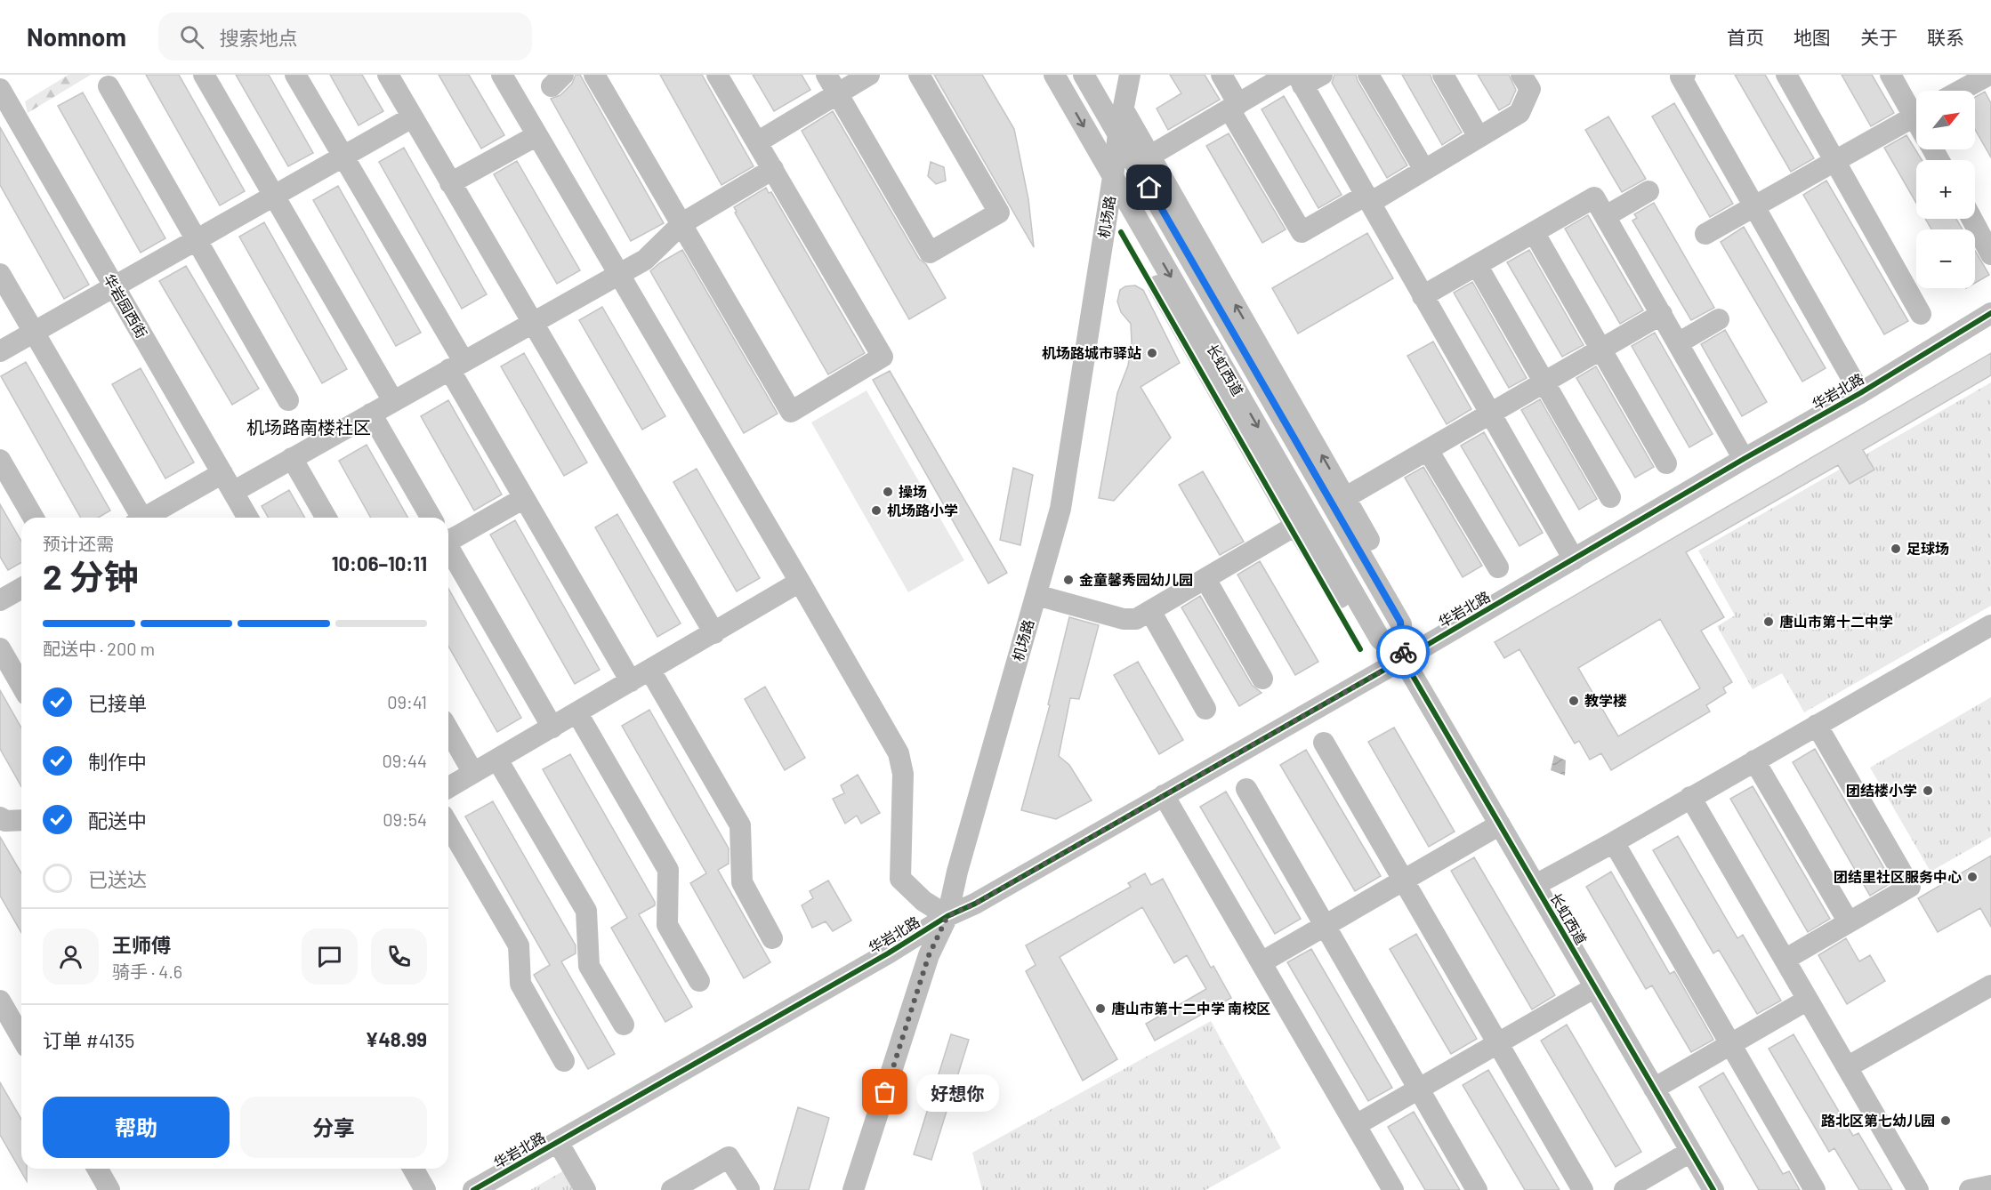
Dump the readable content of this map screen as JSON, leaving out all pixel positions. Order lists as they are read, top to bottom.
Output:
{
  "streets": {
    "street": [
      "机场路",
      "华岩园西街",
      "长虹西道",
      "华岩北路"
    ]
  },
  "crossings": [
    ["机场路", "长虹西道"],
    ["机场路", "华岩北路"],
    ["长虹西道", "华岩北路"]
  ],
  "districts": ["机场路南楼社区"],
  "places": [
    "机场路城市驿站",
    "操场",
    "机场路小学",
    "足球场",
    "金童馨秀园幼儿园",
    "唐山市第十二中学",
    "教学楼",
    "团结楼小学",
    "团结里社区服务中心",
    "唐山市第十二中学 南校区",
    "好想你",
    "路北区第七幼儿园"
  ],
  "north": "top right",
  "page": {
    "header": "Nomnom",
    "search": "搜索地点",
    "nav": [
      "首页",
      "地图",
      "关于",
      "联系"
    ],
    "map_buttons": ["+", "−"],
    "heading": ["2 分钟", "预计还需", "10:06–10:11"],
    "panel": [
      "王师傅",
      "骑手 · 4.6",
      "订单 #4135",
      "¥48.99"
    ],
    "bar": "配送中 · 200 m",
    "list": [
      ["已接单", "09:41"],
      ["制作中", "09:44"],
      ["配送中", "09:54"],
      "已送达"
    ],
    "bubble": "好想你",
    "buttons": ["帮助", "分享"]
  }
}
